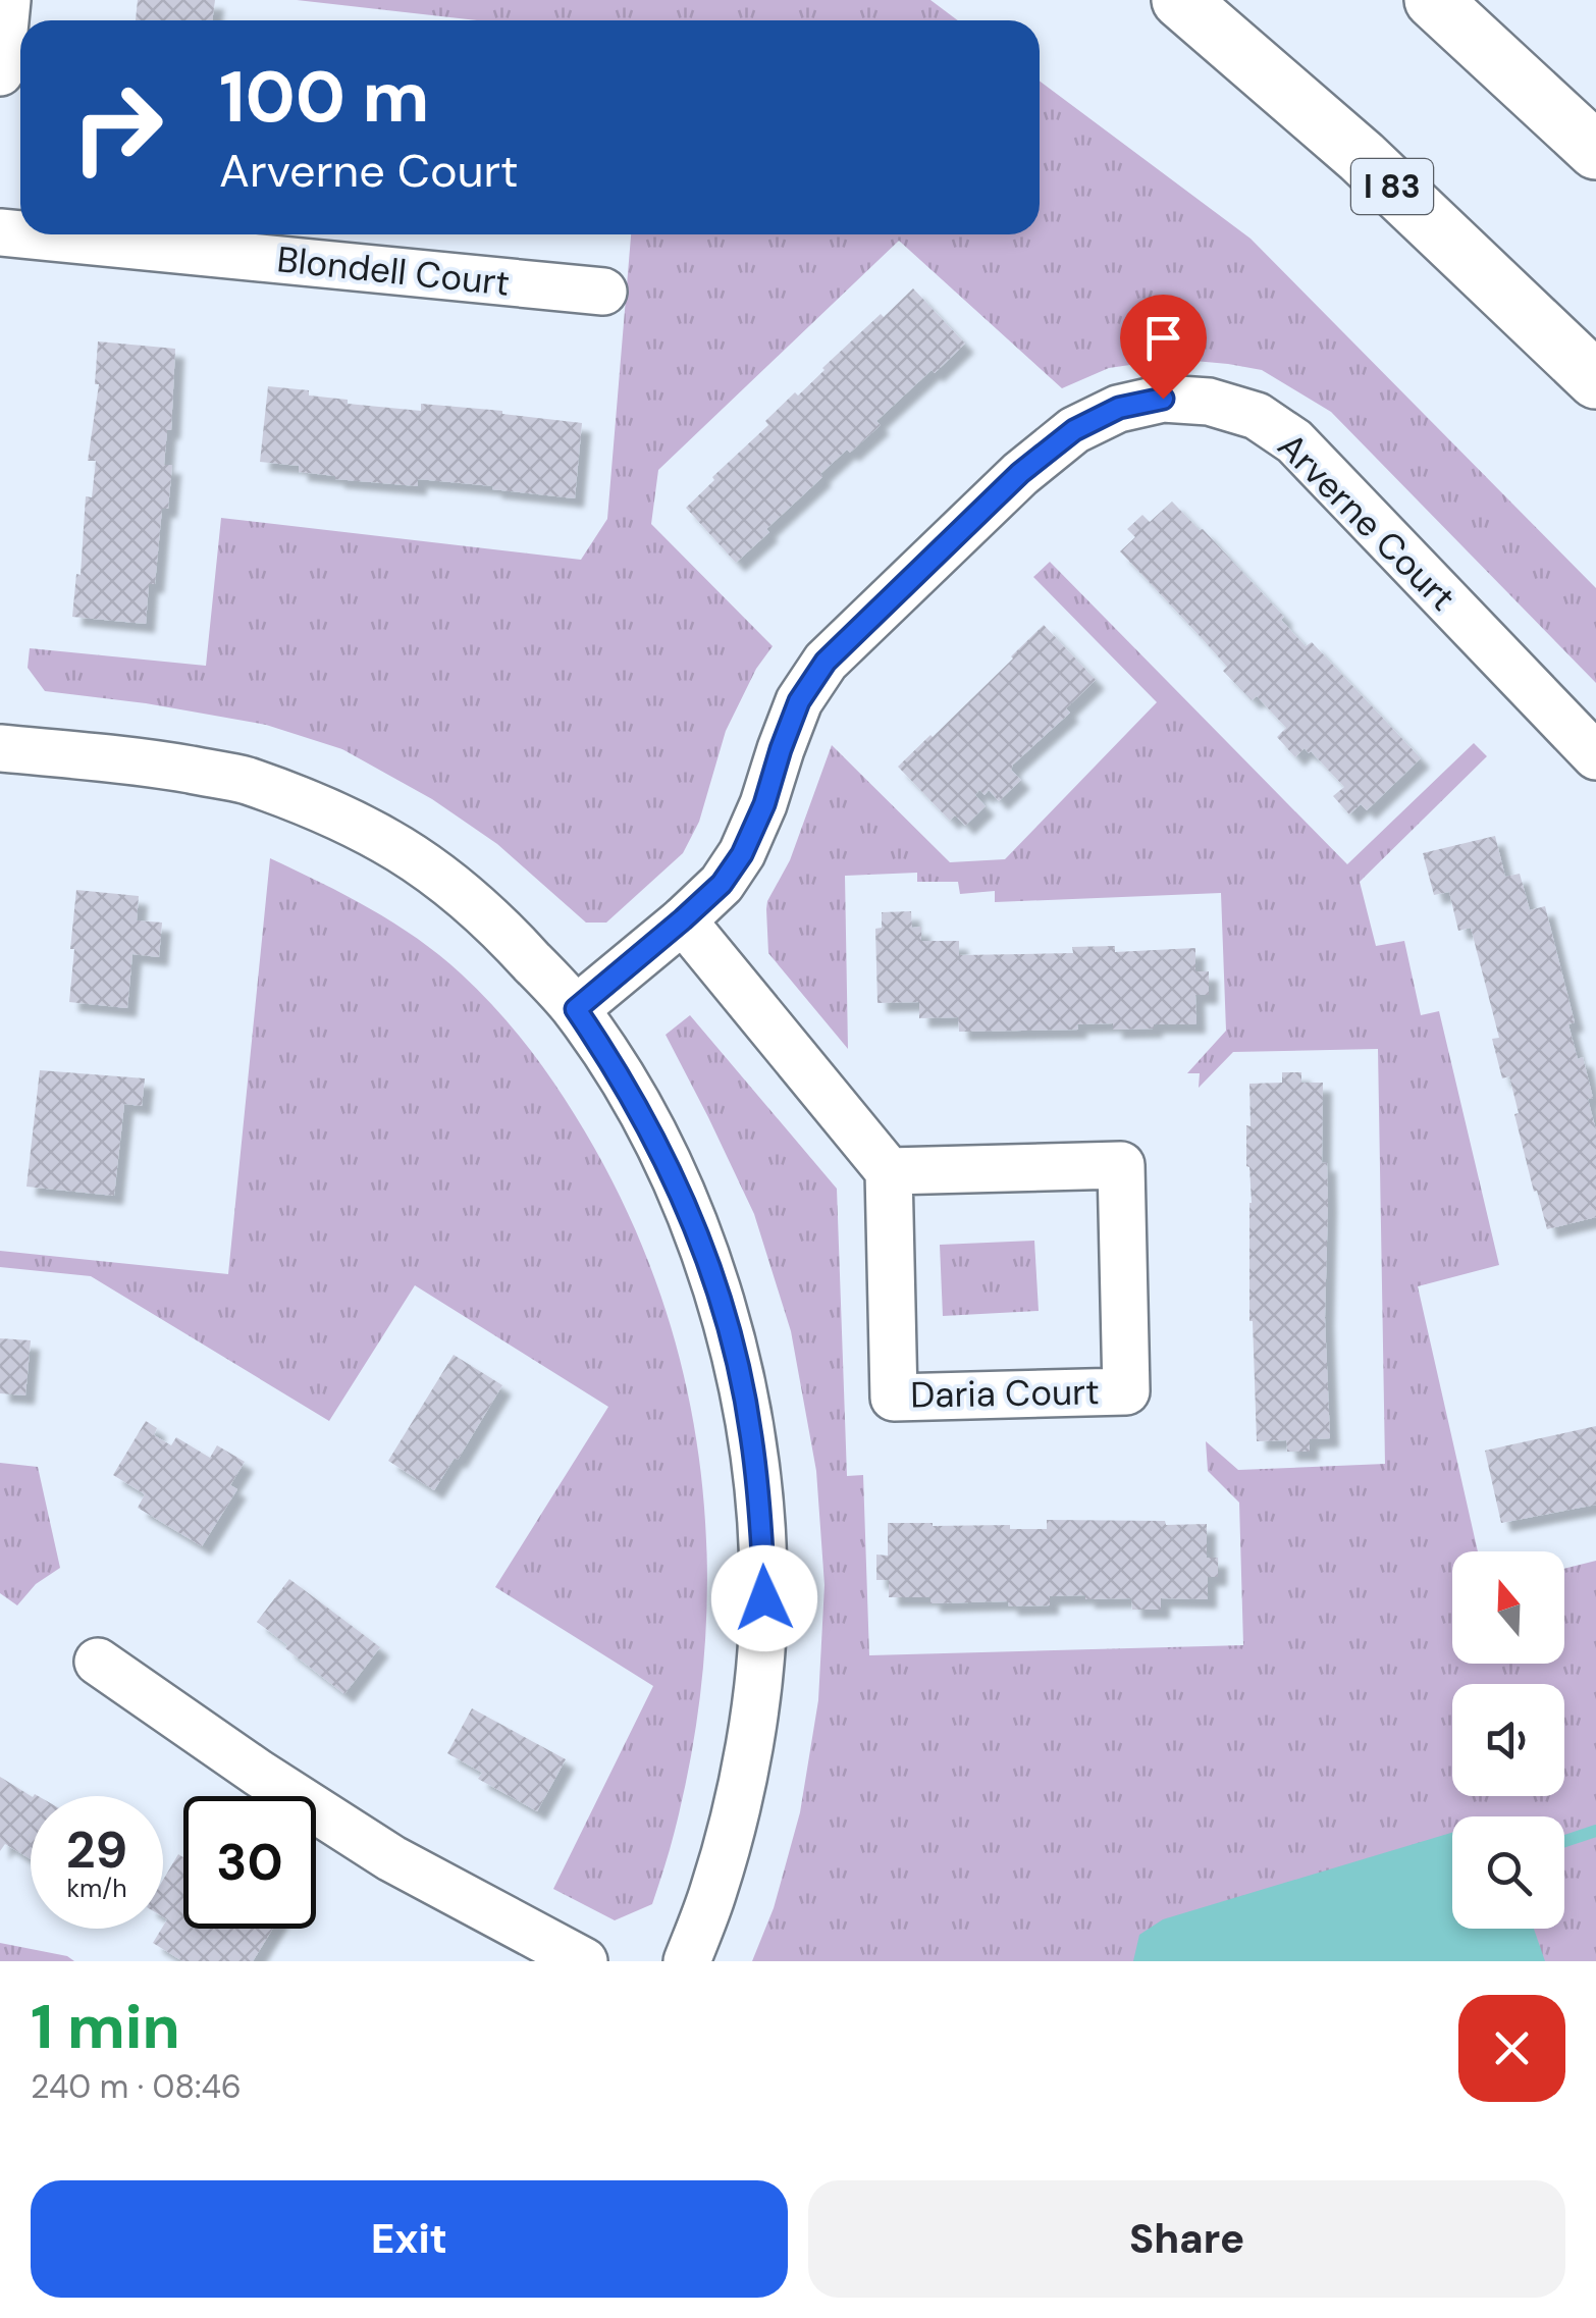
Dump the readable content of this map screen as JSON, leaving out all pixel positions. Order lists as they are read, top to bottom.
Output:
{
  "streets": {
    "highway": ["I 83"],
    "street": ["Blondell Court", "Arverne Court", "Daria Court"]
  },
  "north": "top",
  "page": {
    "turn": ["100 m", "Arverne Court"],
    "speed": "29 km/h",
    "limit": "30",
    "heading": ["1 min", "240 m · 08:46"],
    "buttons": ["Exit", "Share"]
  }
}
